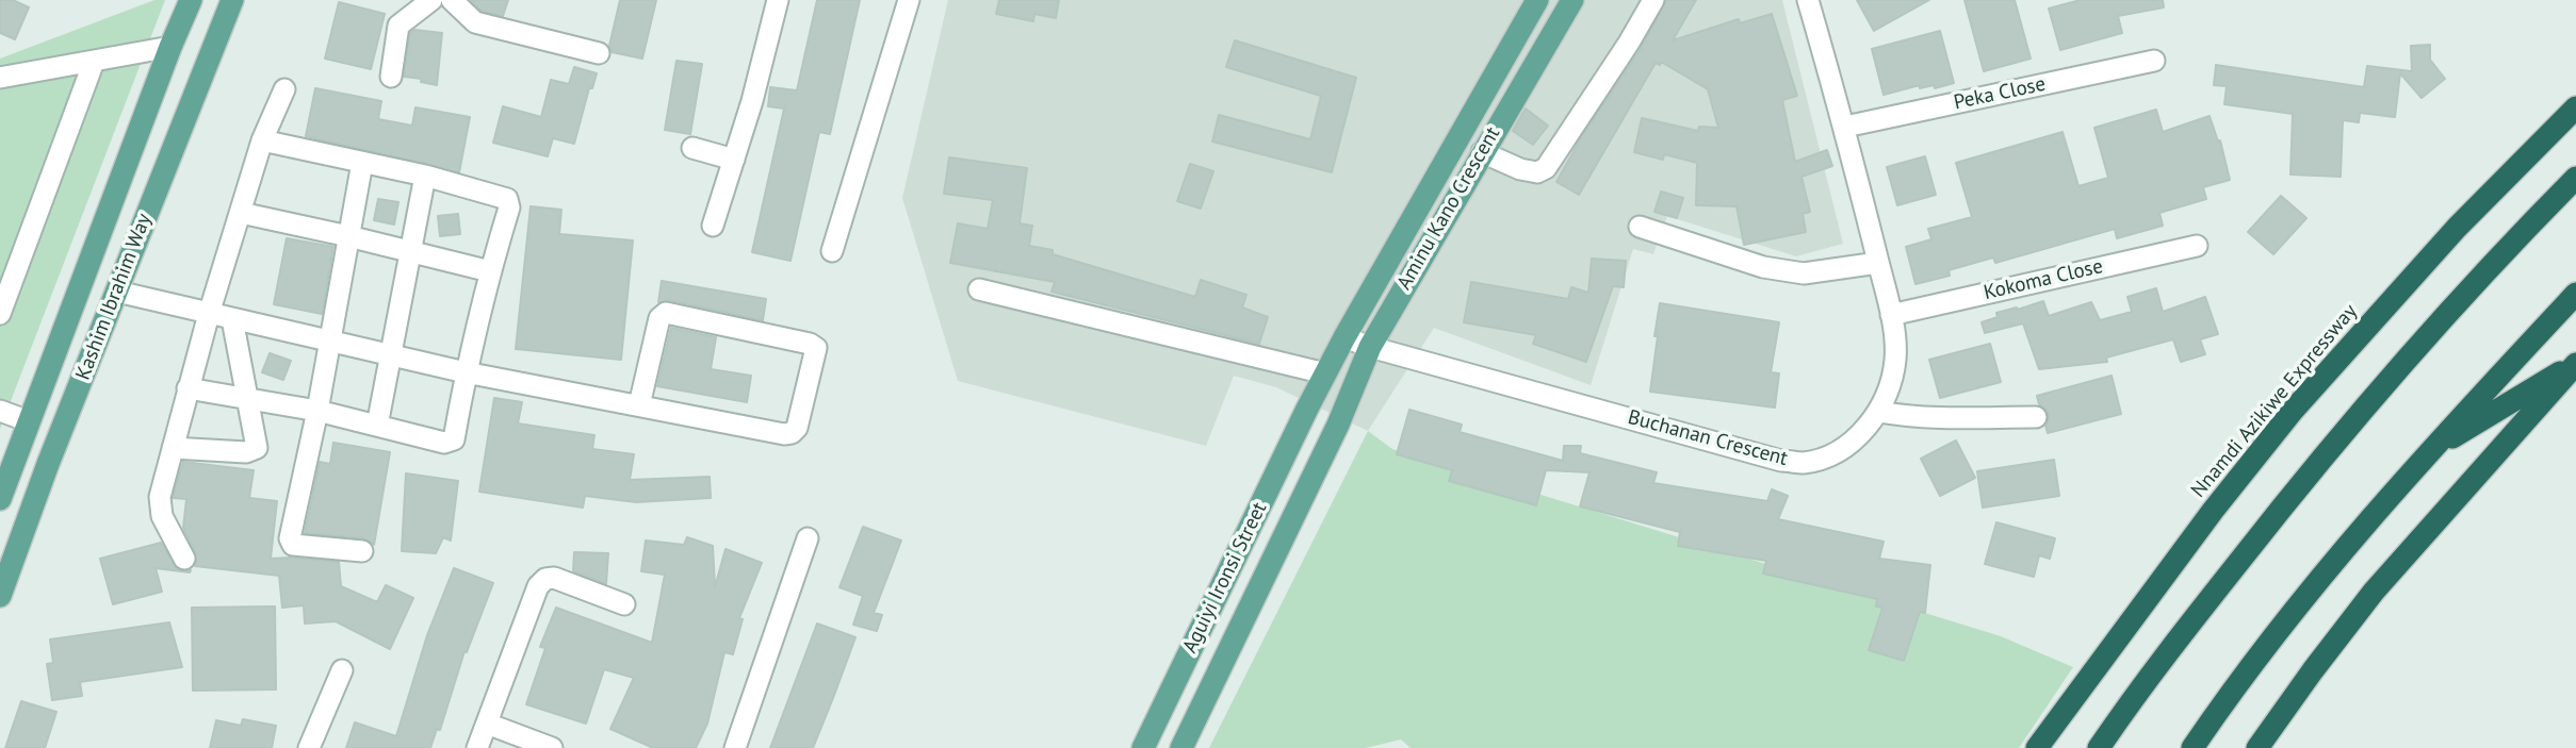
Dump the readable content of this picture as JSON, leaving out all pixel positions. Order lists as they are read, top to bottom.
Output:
{
  "streets": {
    "highway": ["Nnamdi Azikiwe Expressway"],
    "main road": ["Aminu Kano Crescent", "Kashim Ibrahim Way", "Aguiyi Ironsi Street"],
    "street": ["Peka Close", "Kokoma Close", "Buchanan Crescent"]
  },
  "crossings": [
    ["Peka Close", "Buchanan Crescent"],
    ["Aminu Kano Crescent", "Buchanan Crescent"],
    ["Aminu Kano Crescent", "Aguiyi Ironsi Street"],
    ["Kokoma Close", "Buchanan Crescent"]
  ]
}
